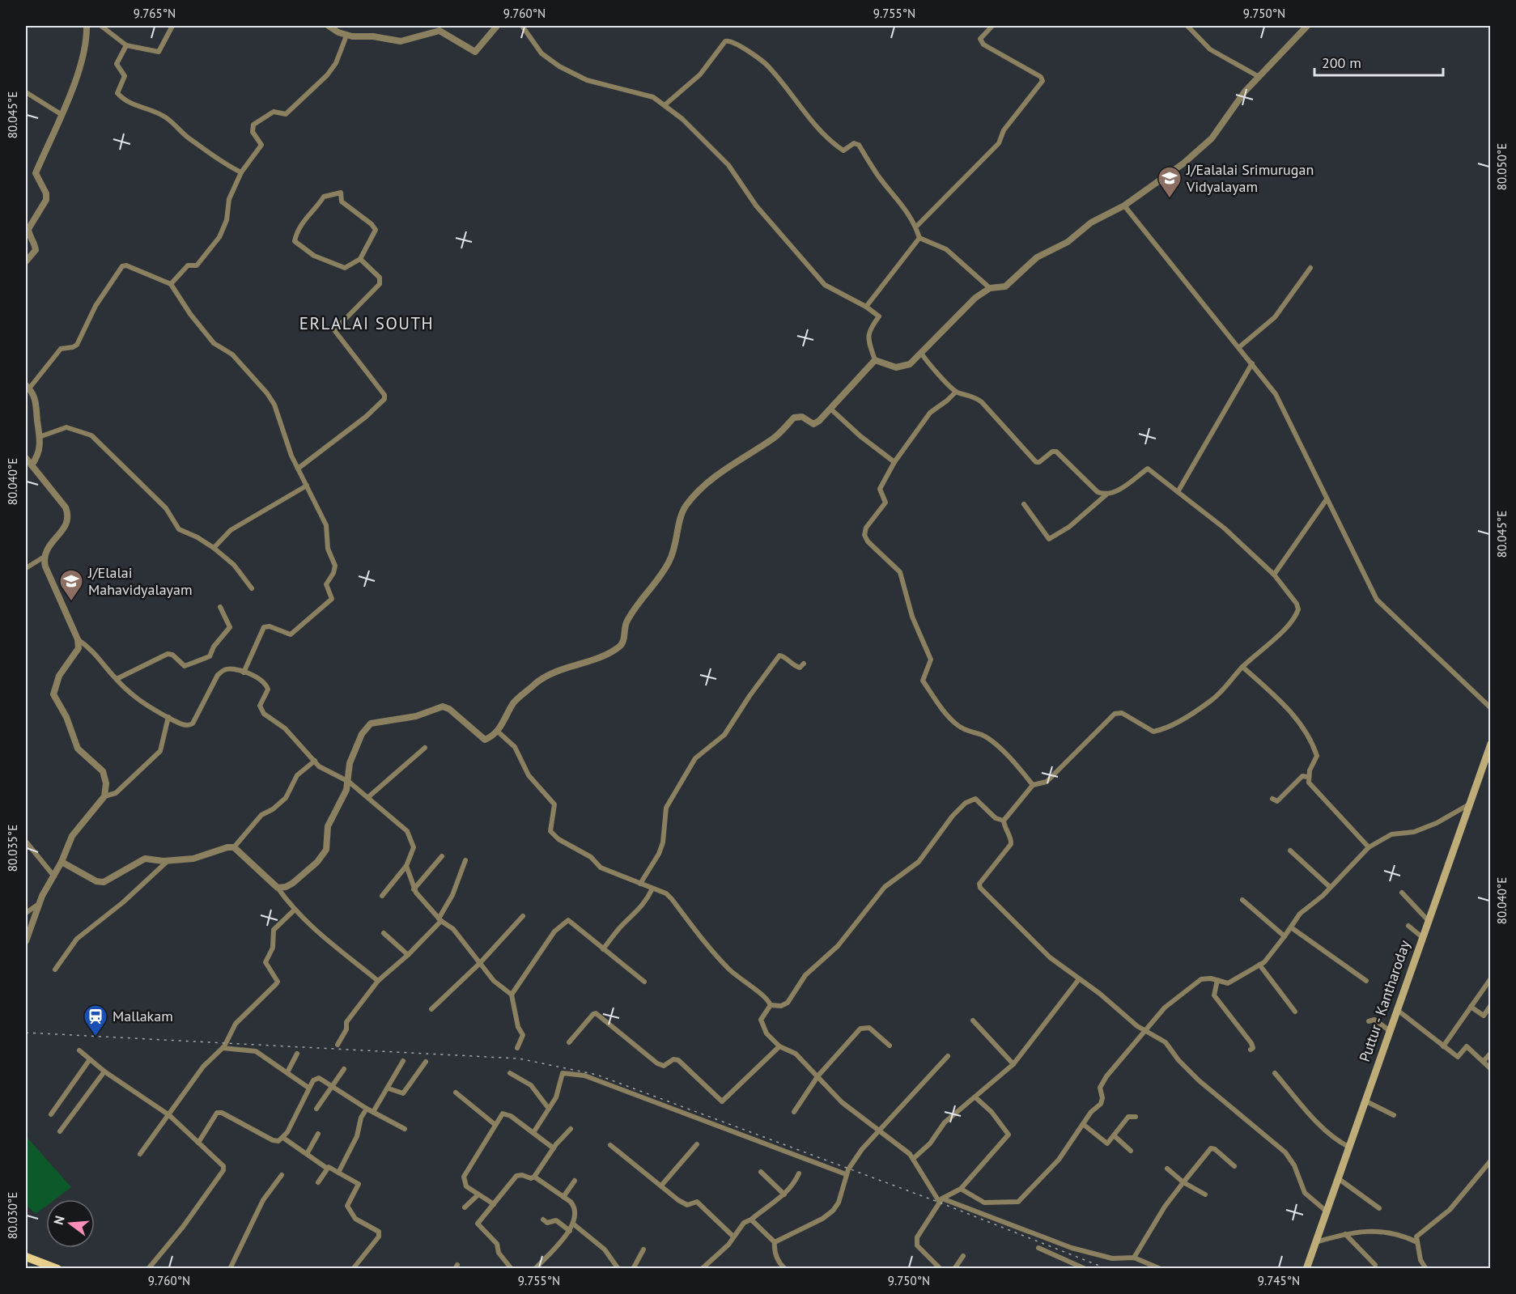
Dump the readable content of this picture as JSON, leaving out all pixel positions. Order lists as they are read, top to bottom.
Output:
{
  "streets": {
    "main road": ["Puttur - Kantharoday"]
  },
  "districts": ["ERLALAI SOUTH"],
  "places": {
    "school or university": ["J/Ealalai Srimurugan Vidyalayam", "J/Elalai Mahavidyalayam"],
    "station": ["Mallakam"]
  },
  "scale_bar": "200 m",
  "north": "left",
  "coordinates": [
    "9.765°N",
    "9.760°N",
    "9.755°N",
    "9.750°N",
    "80.045°E",
    "80.050°E",
    "80.040°E",
    "80.035°E",
    "80.030°E",
    "9.745°N"
  ]
}
